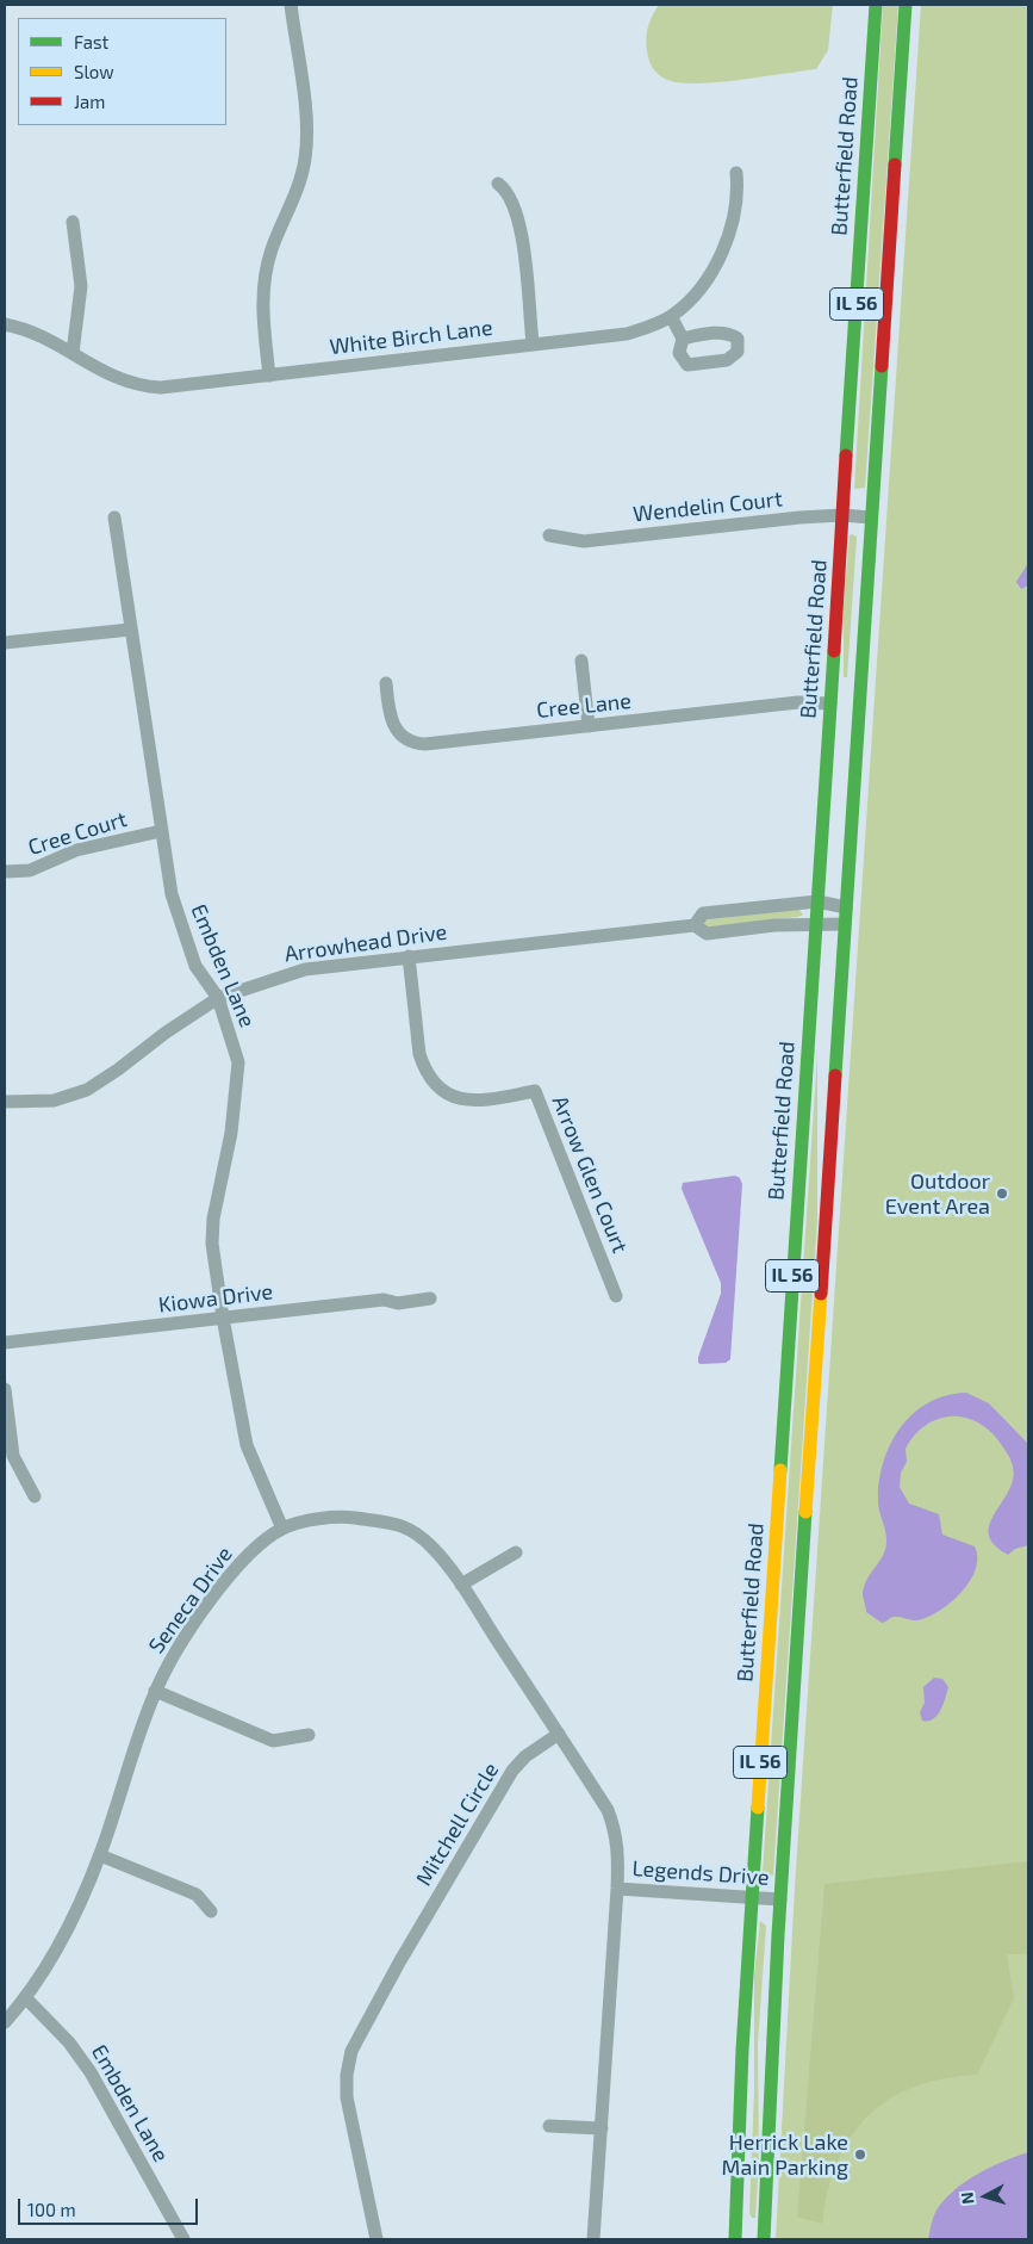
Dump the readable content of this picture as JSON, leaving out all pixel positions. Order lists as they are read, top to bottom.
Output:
{
  "streets": {
    "main road": ["Butterfield Road", "IL 56"],
    "street": [
      "White Birch Lane",
      "Wendelin Court",
      "Cree Lane",
      "Cree Court",
      "Arrowhead Drive",
      "Embden Lane",
      "Arrow Glen Court",
      "Kiowa Drive",
      "Seneca Drive",
      "Mitchell Circle",
      "Legends Drive"
    ]
  },
  "crossings": [
    ["Butterfield Road", "Wendelin Court"],
    ["Butterfield Road", "Cree Lane"],
    ["Butterfield Road", "Arrowhead Drive"],
    ["Butterfield Road", "Legends Drive"],
    ["IL 56", "Wendelin Court"],
    ["IL 56", "Arrowhead Drive"],
    ["IL 56", "Legends Drive"],
    ["Cree Court", "Embden Lane"],
    ["Arrowhead Drive", "Embden Lane"],
    ["Arrowhead Drive", "Arrow Glen Court"],
    ["Embden Lane", "Kiowa Drive"],
    ["Embden Lane", "Seneca Drive"],
    ["Seneca Drive", "Mitchell Circle"]
  ],
  "places": ["Outdoor Event Area", "Herrick Lake Main Parking"],
  "legend": ["Fast", "Slow", "Jam"],
  "scale_bar": "100 m",
  "north": "left"
}
